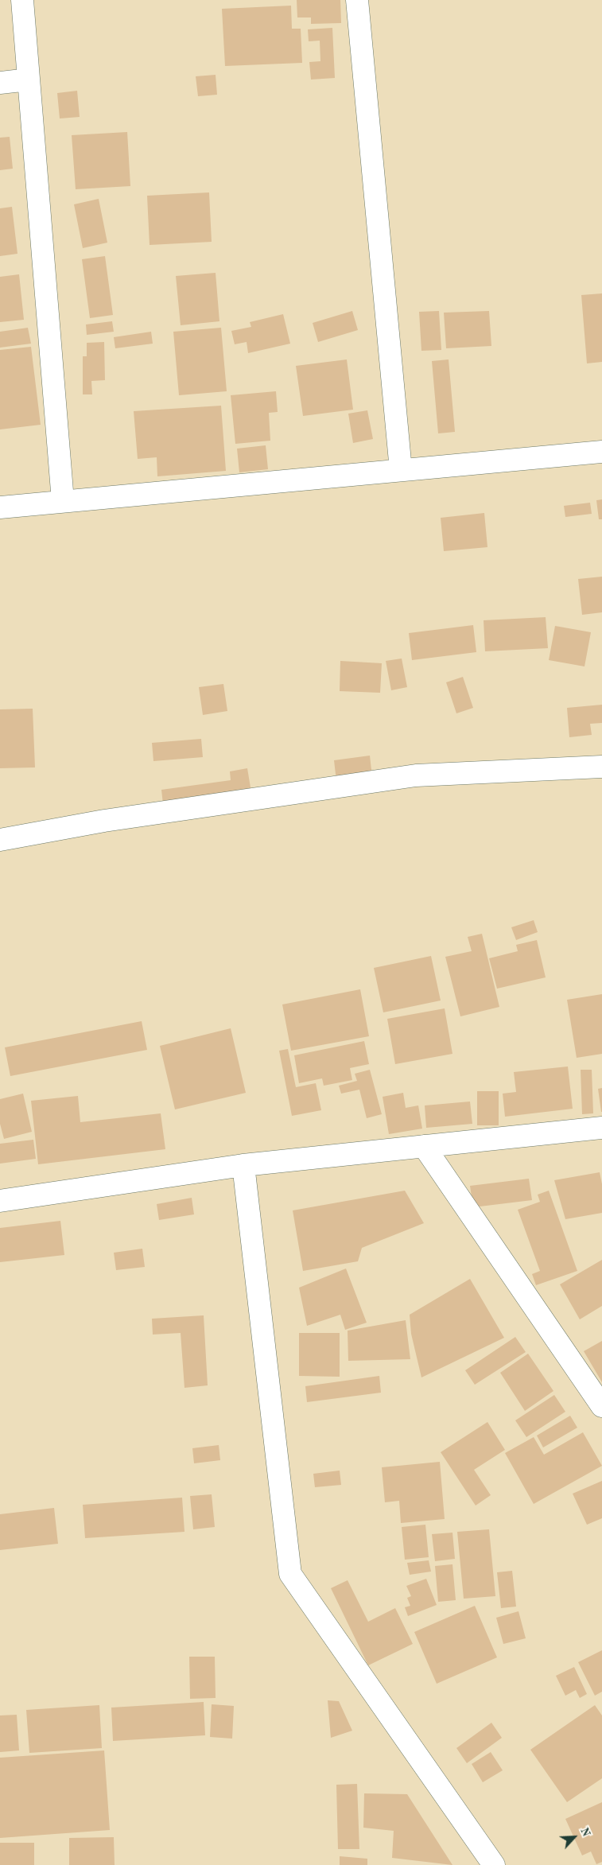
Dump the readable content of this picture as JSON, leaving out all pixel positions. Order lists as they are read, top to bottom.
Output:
{
  "north": "top right"
}
